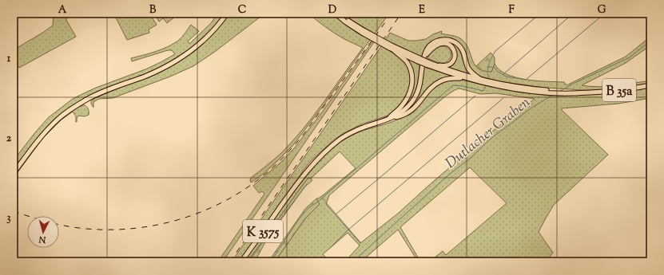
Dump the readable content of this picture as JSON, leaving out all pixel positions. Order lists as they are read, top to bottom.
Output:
{
  "streets": {
    "main road": ["B 35a", "K 3575"]
  },
  "crossings": [
    ["B 35a", "K 3575"]
  ],
  "water": ["Dutlacher Graben"],
  "north": "bottom",
  "grid": {
    "columns": [
      "A",
      "B",
      "C",
      "D",
      "E",
      "F",
      "G"
    ],
    "rows": ["1", "2", "3"]
  }
}
